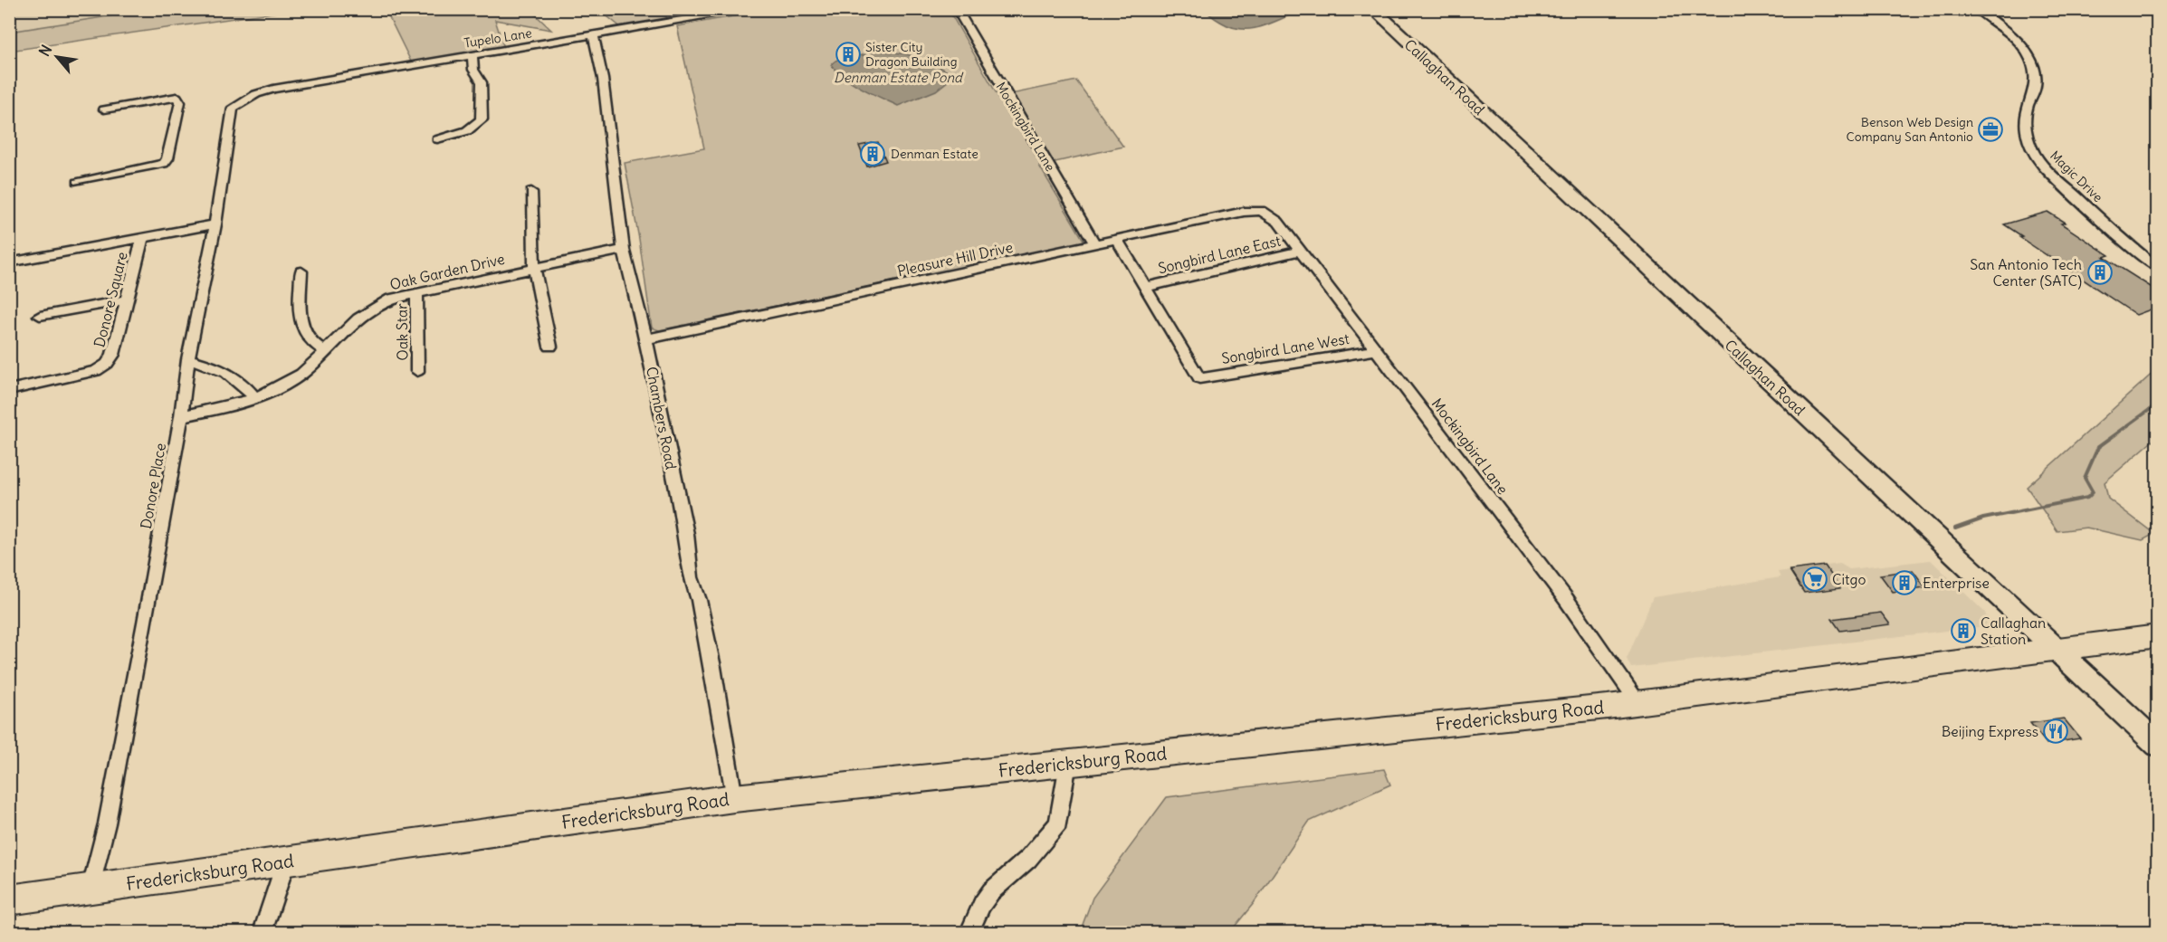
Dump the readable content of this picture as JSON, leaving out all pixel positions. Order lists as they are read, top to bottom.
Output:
{
  "streets": {
    "main road": ["Callaghan Road", "Fredericksburg Road"],
    "street": [
      "Tupelo Lane",
      "Mockingbird Lane",
      "Magic Drive",
      "Songbird Lane East",
      "Pleasure Hill Drive",
      "Oak Garden Drive",
      "Donore Square",
      "Oak Star",
      "Songbird Lane West",
      "Chambers Road",
      "Donore Place"
    ]
  },
  "crossings": [
    ["Tupelo Lane", "Chambers Road"],
    ["Tupelo Lane", "Donore Place"],
    ["Callaghan Road", "Fredericksburg Road"],
    ["Mockingbird Lane", "Songbird Lane East"],
    ["Mockingbird Lane", "Pleasure Hill Drive"],
    ["Mockingbird Lane", "Songbird Lane West"],
    ["Mockingbird Lane", "Fredericksburg Road"],
    ["Songbird Lane East", "Songbird Lane West"],
    ["Pleasure Hill Drive", "Chambers Road"],
    ["Oak Garden Drive", "Oak Star"],
    ["Oak Garden Drive", "Chambers Road"],
    ["Oak Garden Drive", "Donore Place"],
    ["Donore Square", "Donore Place"],
    ["Chambers Road", "Fredericksburg Road"],
    ["Donore Place", "Fredericksburg Road"]
  ],
  "water": ["Denman Estate Pond"],
  "places": {
    "building": [
      "Sister City Dragon Building",
      "Denman Estate",
      "San Antonio Tech Center (SATC)",
      "Enterprise",
      "Callaghan Station"
    ],
    "office": ["Benson Web Design Company San Antonio"],
    "supermarket": ["Citgo"],
    "restaurant": ["Beijing Express"]
  },
  "north": "top left"
}
